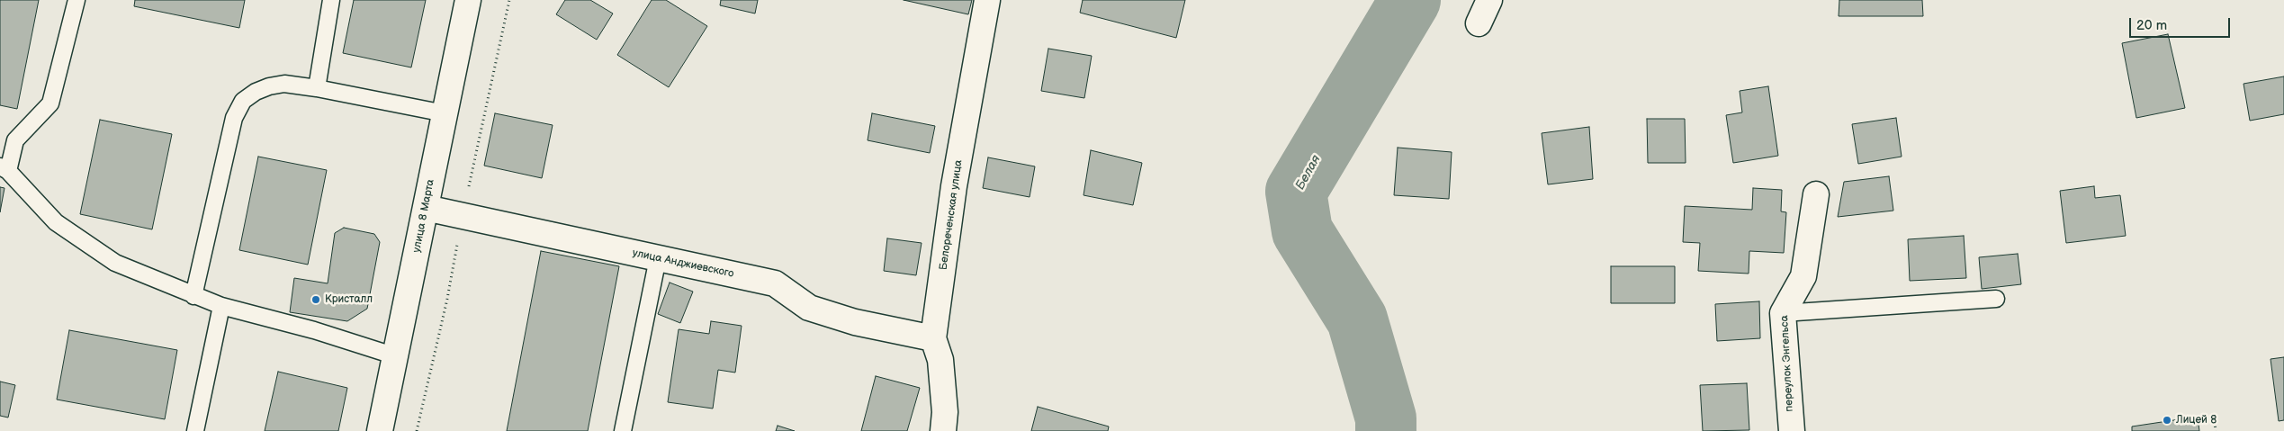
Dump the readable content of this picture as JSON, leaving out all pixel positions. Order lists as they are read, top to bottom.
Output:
{
  "streets": {
    "street": [
      "Белореченская улица",
      "улица 8 Марта",
      "улица Анджиевского",
      "переулок Энгельса"
    ]
  },
  "crossings": [
    ["Белореченская улица", "улица Анджиевского"],
    ["улица 8 Марта", "улица Анджиевского"]
  ],
  "water": ["Белая"],
  "places": ["Кристалл", "Лицей 8"],
  "scale_bar": "20 m"
}
